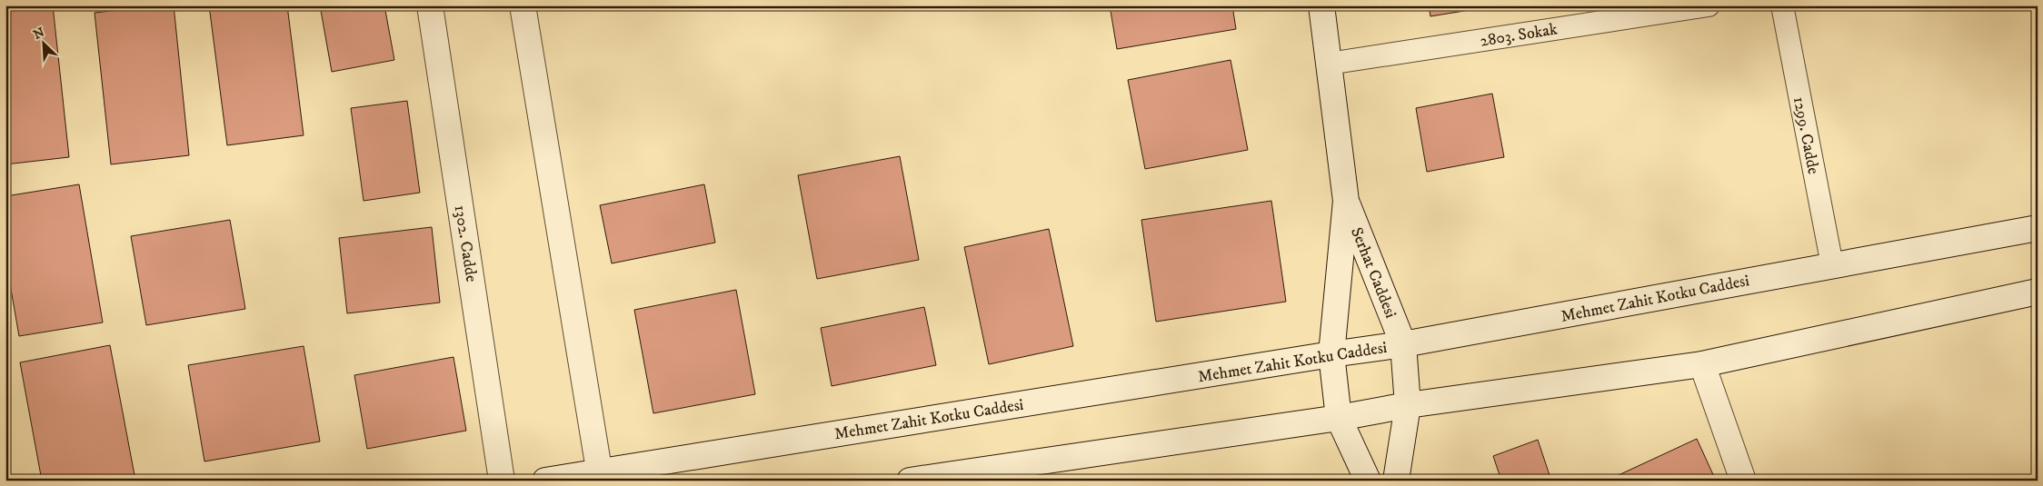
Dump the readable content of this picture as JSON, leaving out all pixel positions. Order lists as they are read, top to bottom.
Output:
{
  "streets": {
    "main road": ["1302. Cadde", "Serhat Caddesi", "Mehmet Zahit Kotku Caddesi"],
    "street": ["2803. Sokak", "1299. Cadde"]
  },
  "crossings": [
    ["2803. Sokak", "Serhat Caddesi"],
    ["1299. Cadde", "Mehmet Zahit Kotku Caddesi"],
    ["Serhat Caddesi", "Mehmet Zahit Kotku Caddesi"]
  ],
  "north": "top left"
}
